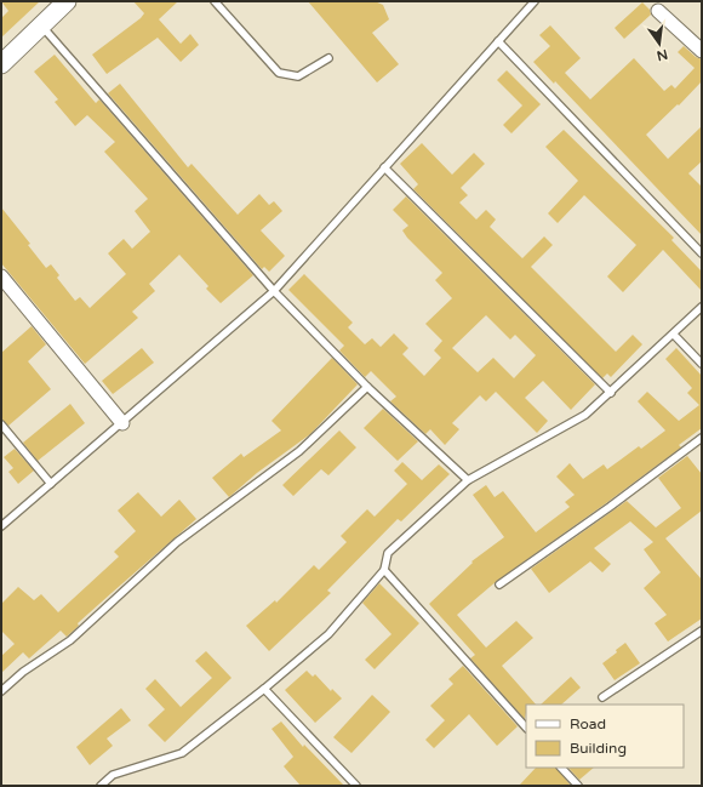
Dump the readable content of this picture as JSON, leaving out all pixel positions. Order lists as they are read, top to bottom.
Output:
{
  "legend": ["Road", "Building"],
  "north": "bottom"
}
